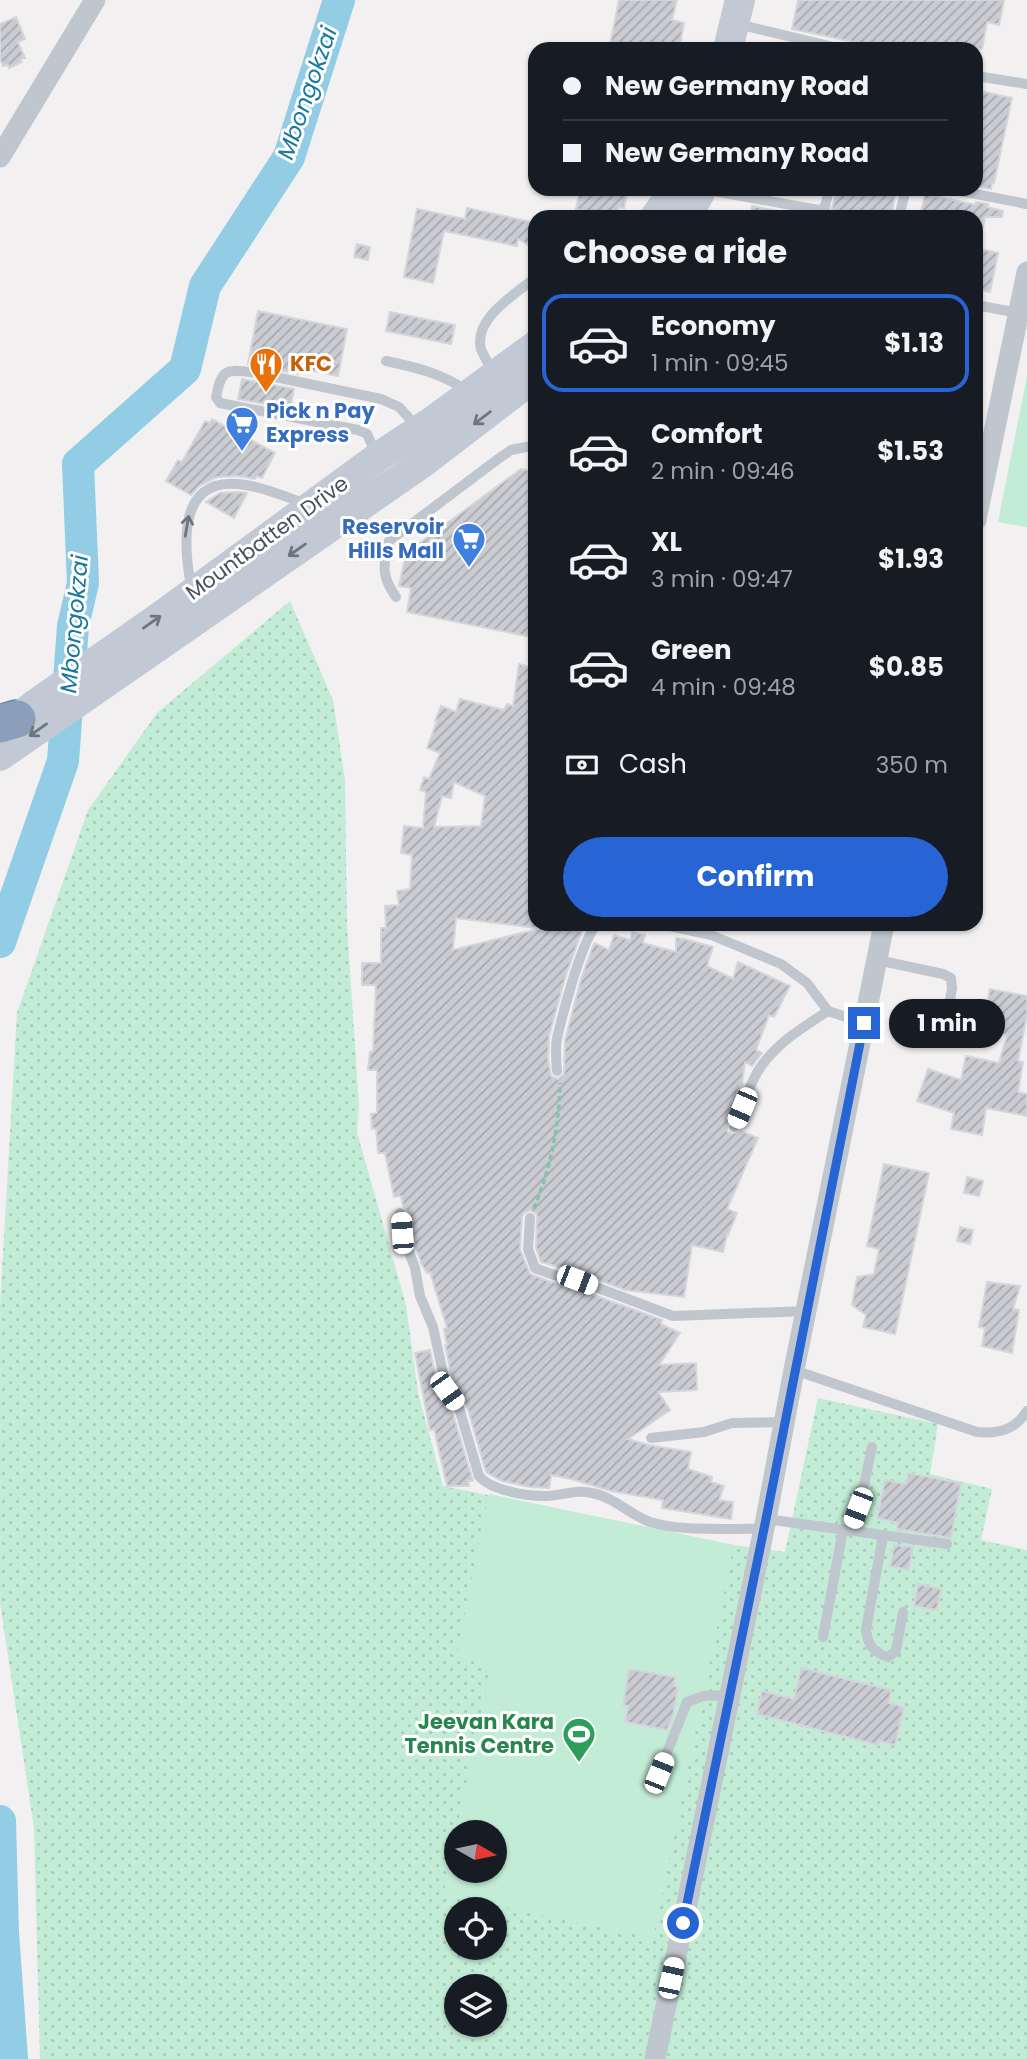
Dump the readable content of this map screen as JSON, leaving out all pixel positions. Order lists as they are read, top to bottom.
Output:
{
  "streets": {
    "main road": ["Mountbatten Drive"]
  },
  "water": ["Mbongokzai"],
  "places": {
    "restaurant": ["KFC"],
    "supermarket": ["Pick n Pay Express", "Reservoir Hills Mall"],
    "sports": ["Jeevan Kara Tennis Centre"]
  },
  "north": "right",
  "page": {
    "banner": ["New Germany Road", "New Germany Road"],
    "heading": "Choose a ride",
    "list": [
      {
        "name": "Economy",
        "note": "1 min · 09:45",
        "value": "$1.13"
      },
      {
        "name": "Comfort",
        "note": "2 min · 09:46",
        "value": "$1.53"
      },
      {
        "name": "XL",
        "note": "3 min · 09:47",
        "value": "$1.93"
      },
      {
        "name": "Green",
        "note": "4 min · 09:48",
        "value": "$0.85"
      }
    ],
    "pay": ["Cash", "350 m"],
    "buttons": "Confirm",
    "bubble": "1 min"
  }
}
